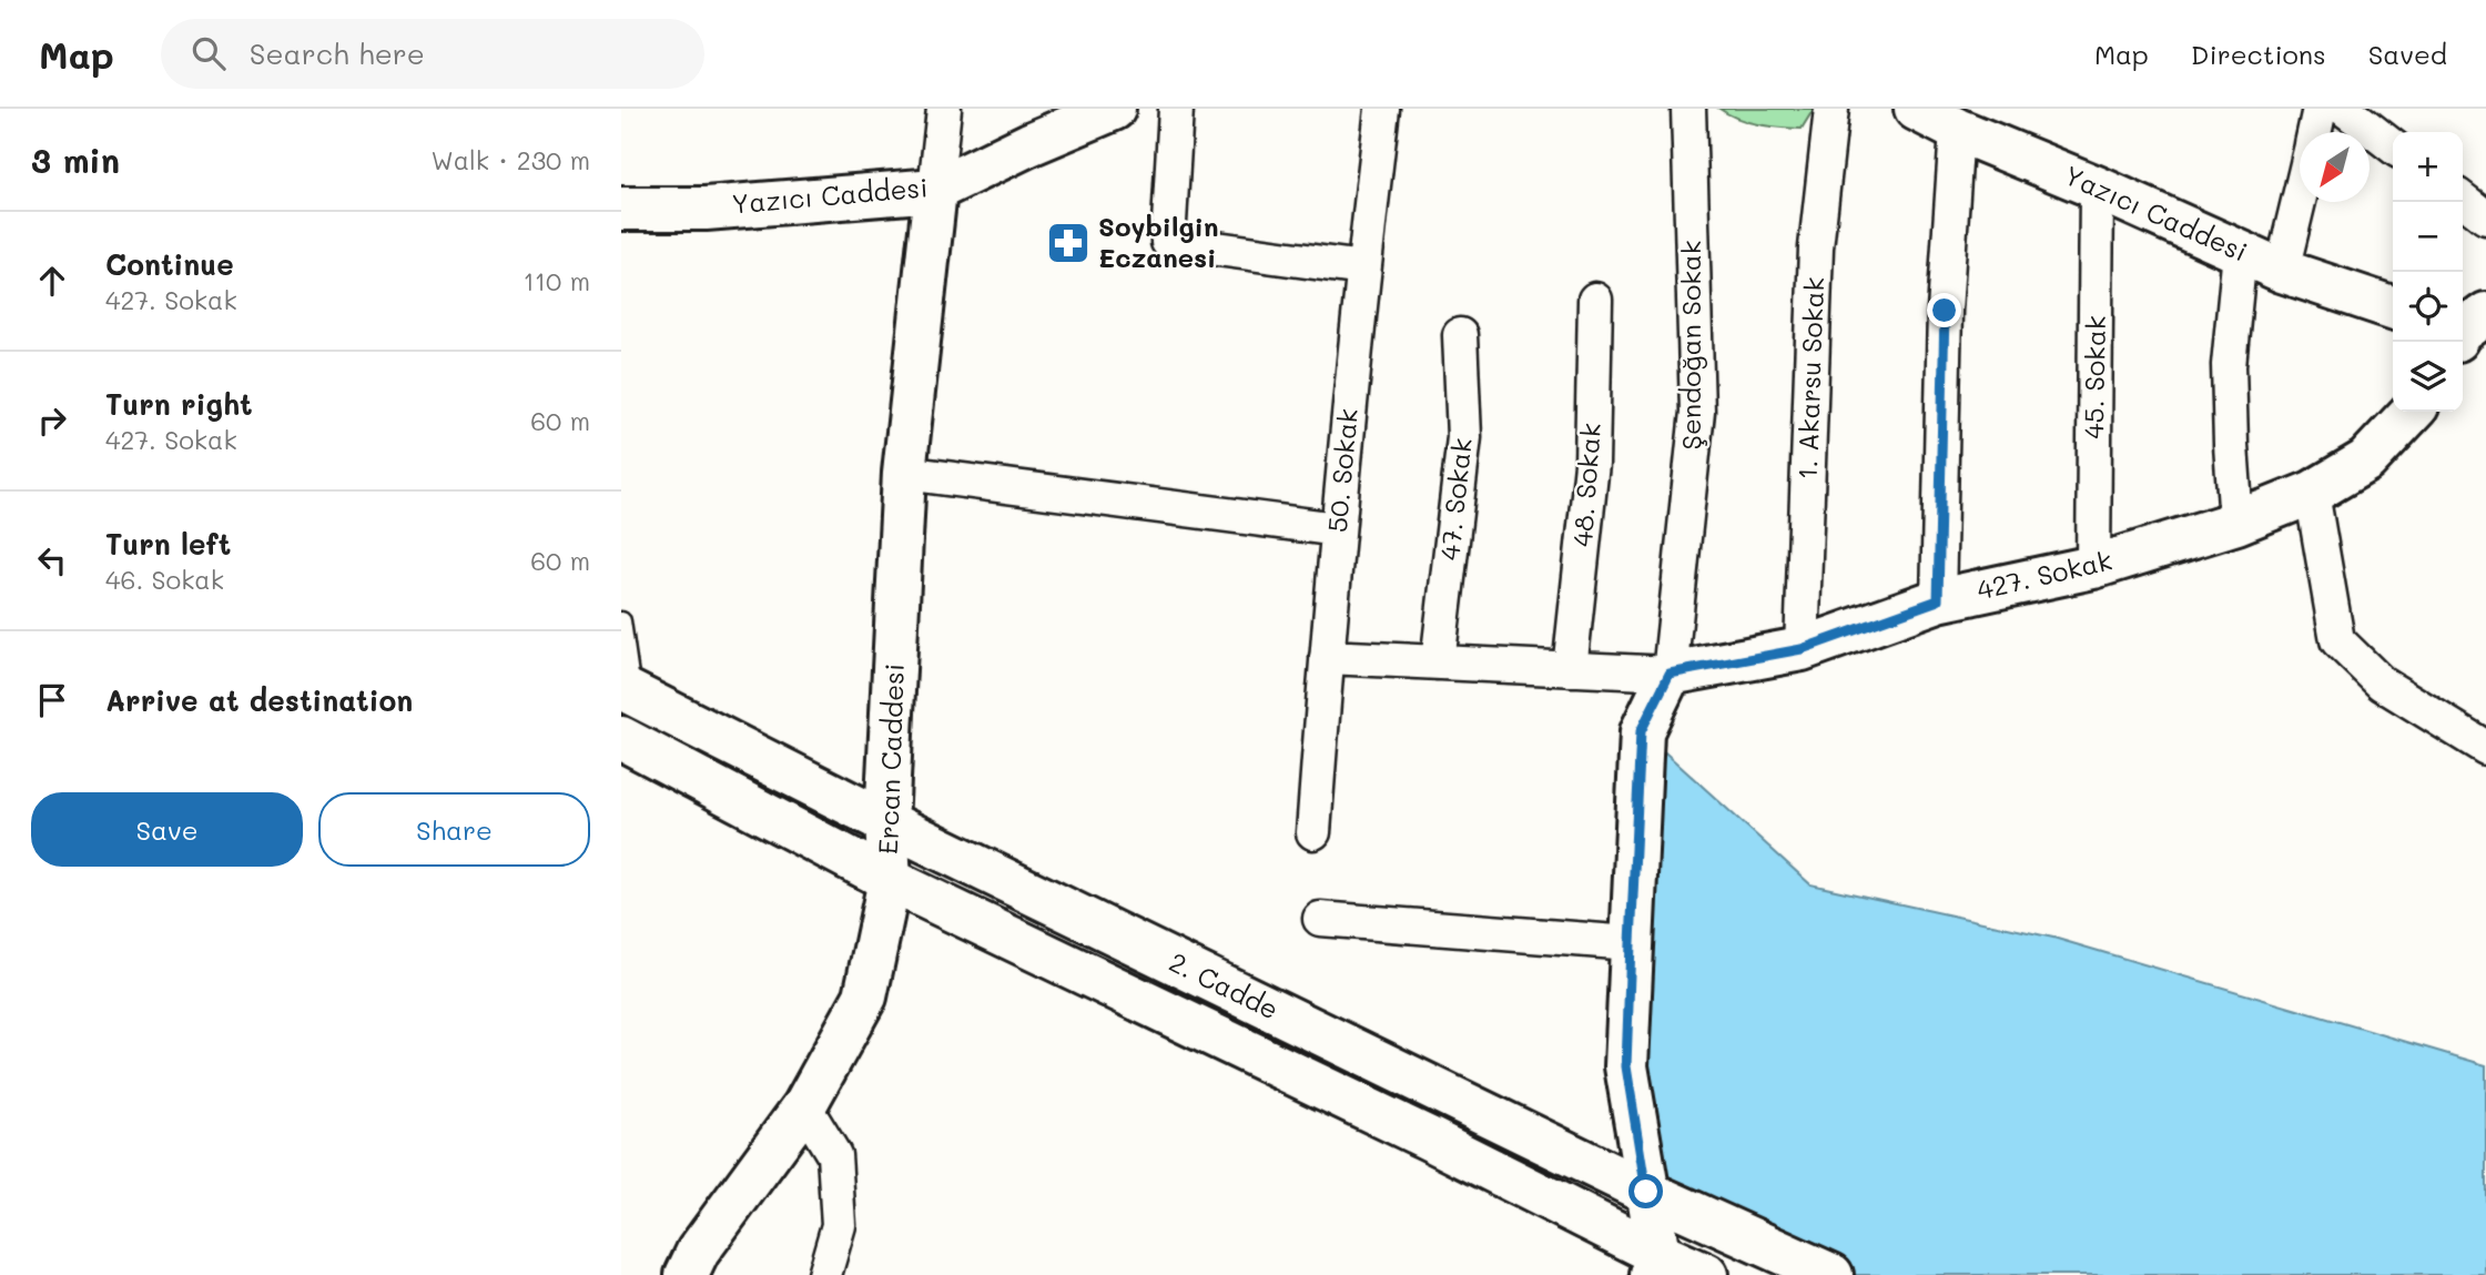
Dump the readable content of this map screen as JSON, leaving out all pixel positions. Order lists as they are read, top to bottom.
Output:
{
  "streets": {
    "main road": [
      "Yazıcı Caddesi",
      "427. Sokak",
      "Ercan Caddesi",
      "2. Cadde"
    ],
    "street": [
      "Şendoğan Sokak",
      "45. Sokak",
      "1. Akarsu Sokak",
      "50. Sokak",
      "48. Sokak",
      "47. Sokak"
    ]
  },
  "crossings": [
    ["Yazıcı Caddesi", "45. Sokak"],
    ["Yazıcı Caddesi", "Ercan Caddesi"],
    ["Şendoğan Sokak", "427. Sokak"],
    ["45. Sokak", "427. Sokak"],
    ["1. Akarsu Sokak", "427. Sokak"],
    ["Ercan Caddesi", "2. Cadde"]
  ],
  "places": {
    "pharmacy": ["Soybilgin Eczanesi"]
  },
  "north": "bottom left",
  "page": {
    "header": "Map",
    "search": "Search here",
    "nav": ["Map", "Directions", "Saved"],
    "heading": ["3 min", "Walk · 230 m"],
    "map_buttons": ["+", "−"],
    "list": [
      ["Continue", "427. Sokak", "110 m"],
      ["Turn right", "427. Sokak", "60 m"],
      ["Turn left", "46. Sokak", "60 m"],
      "Arrive at destination"
    ],
    "buttons": ["Save", "Share"]
  }
}
